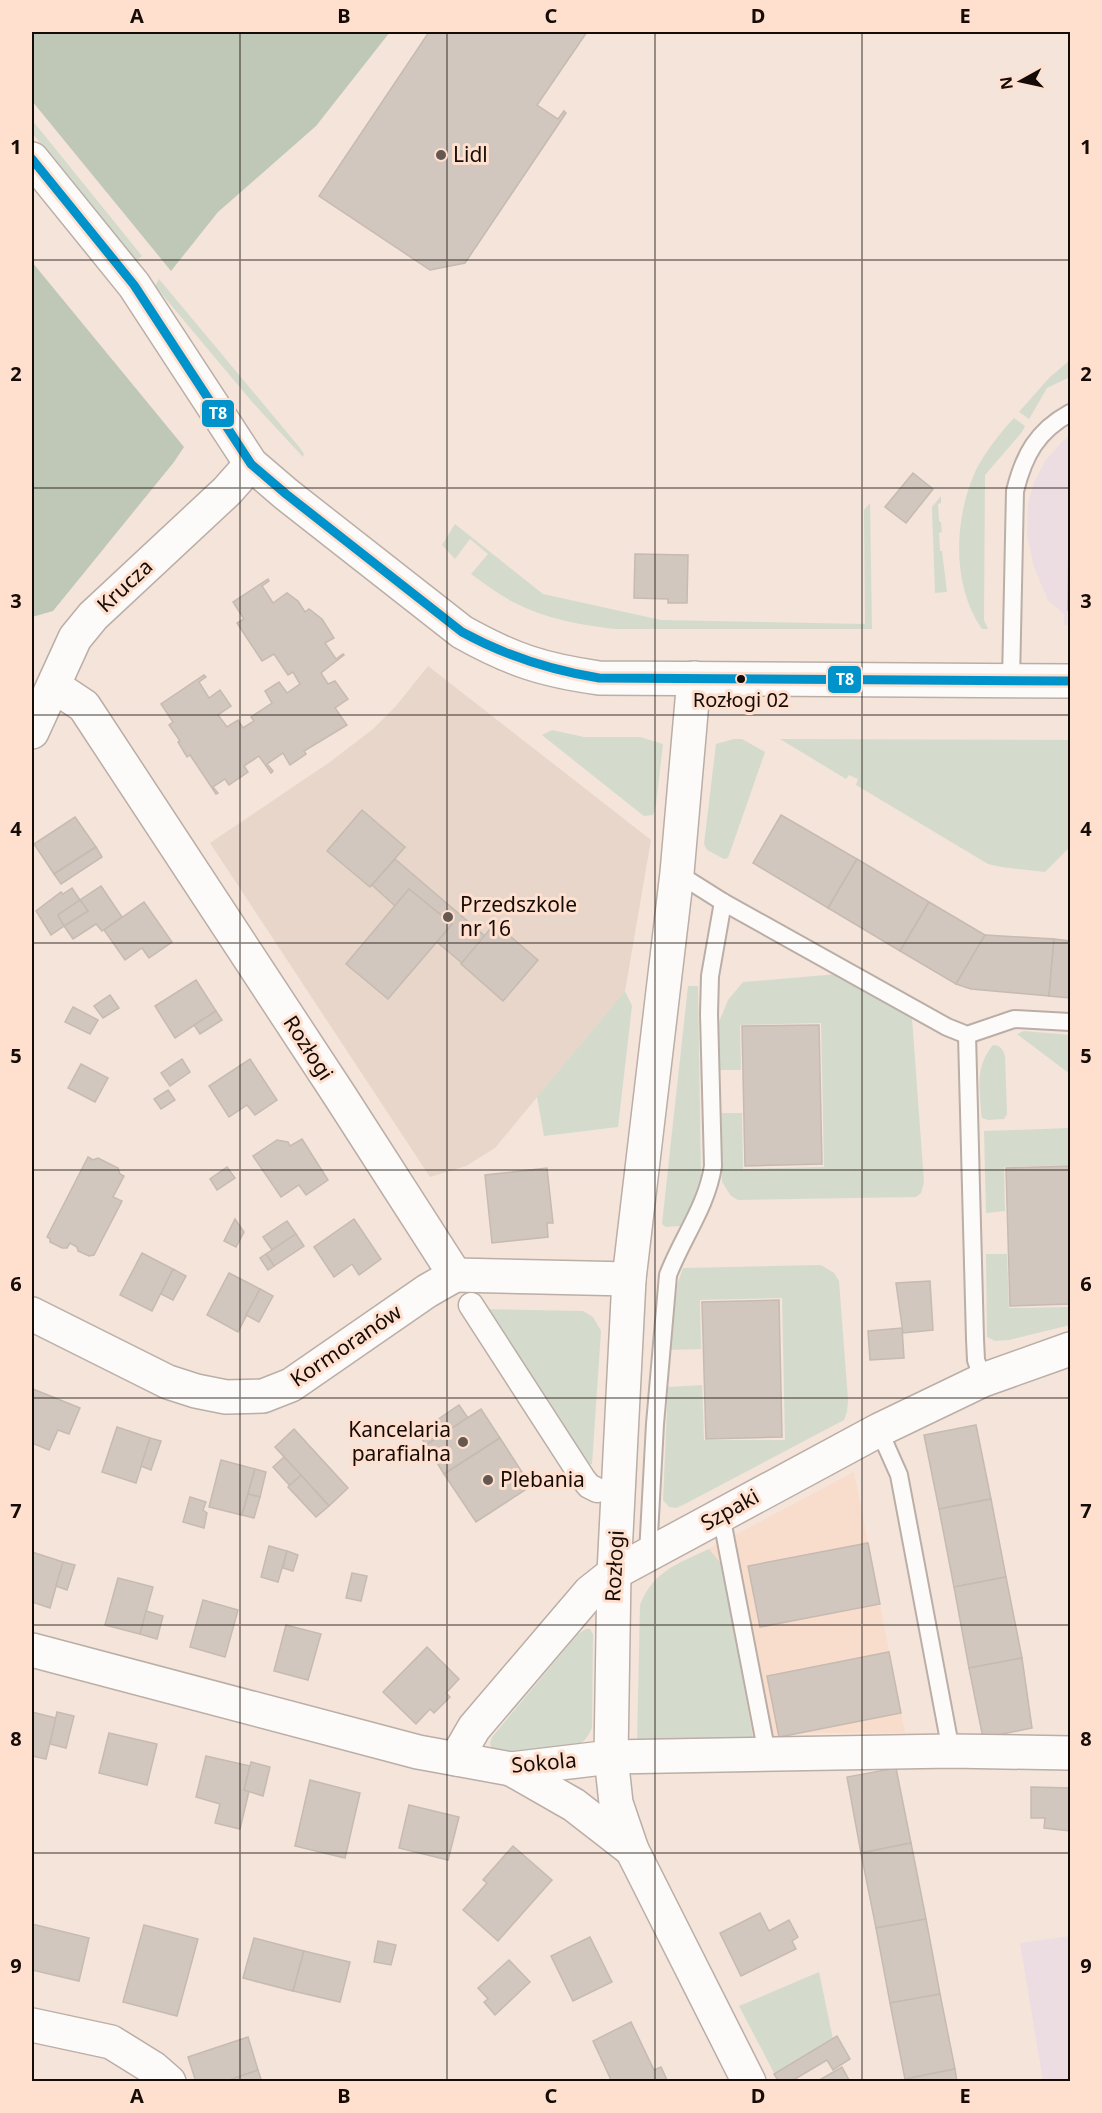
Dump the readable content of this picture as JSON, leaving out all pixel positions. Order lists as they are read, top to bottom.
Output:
{
  "streets": {
    "street": [
      "Krucza",
      "Rozłogi",
      "Kormoranów",
      "Szpaki",
      "Sokola"
    ]
  },
  "crossings": [
    ["Krucza", "Rozłogi"],
    ["Rozłogi", "Kormoranów"],
    ["Rozłogi", "Szpaki"],
    ["Rozłogi", "Sokola"],
    ["Szpaki", "Sokola"]
  ],
  "places": [
    "Lidl",
    "Rozłogi 02",
    "Przedszkole nr 16",
    "Kancelaria parafialna",
    "Plebania"
  ],
  "lines": ["transit line T8"],
  "north": "left",
  "grid": {
    "columns": [
      "A",
      "B",
      "C",
      "D",
      "E"
    ],
    "rows": [
      "1",
      "2",
      "3",
      "4",
      "5",
      "6",
      "7",
      "8",
      "9"
    ]
  }
}
